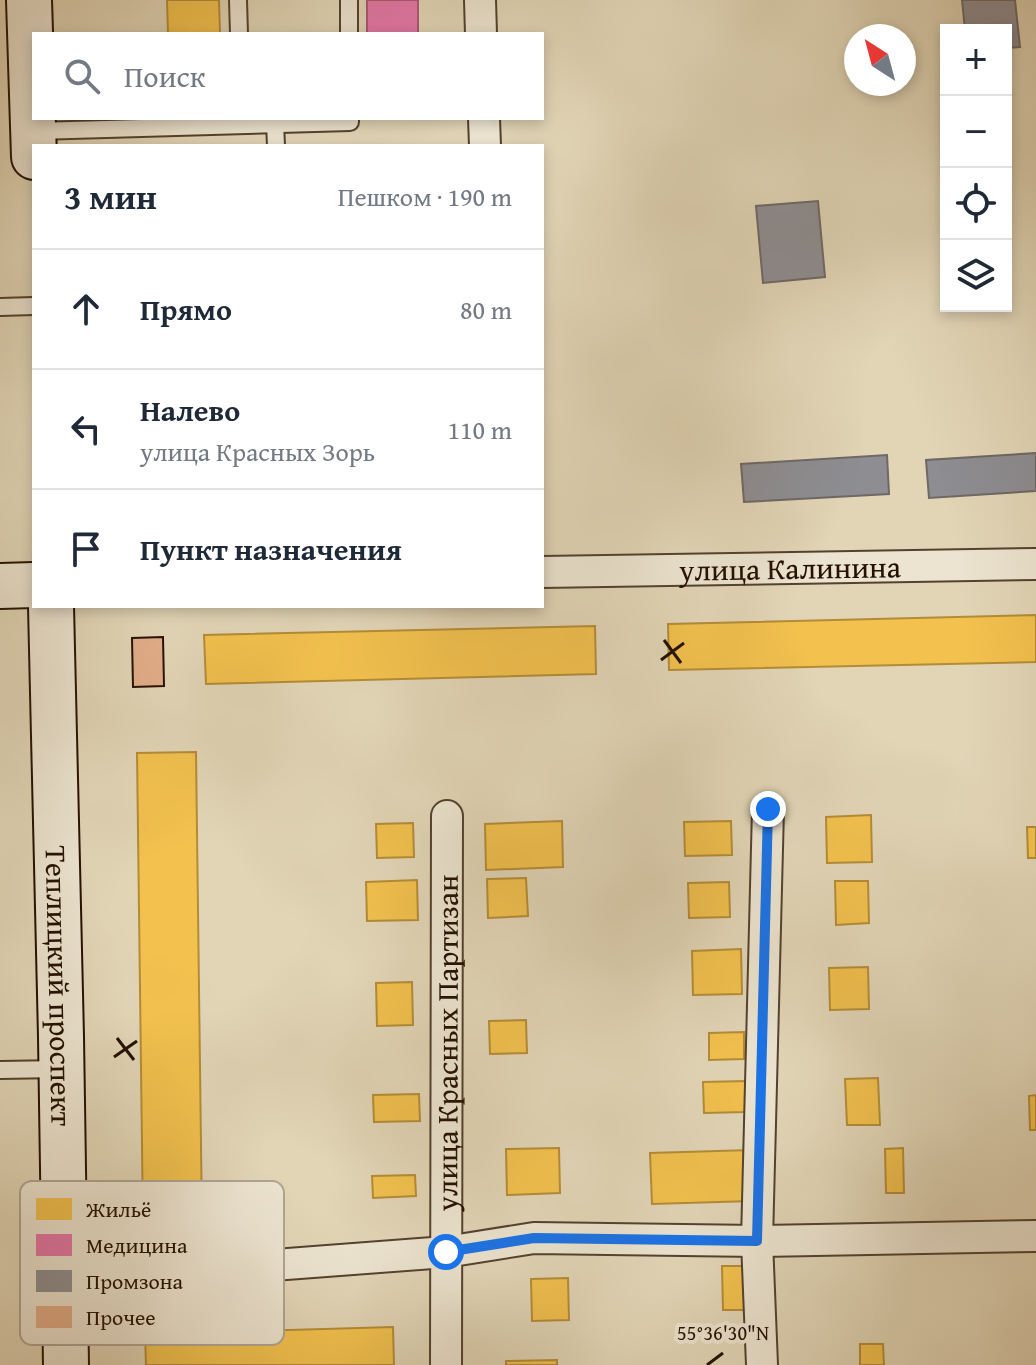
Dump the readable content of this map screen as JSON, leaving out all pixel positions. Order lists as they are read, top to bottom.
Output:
{
  "streets": {
    "main road": ["Теплицкий проспект"],
    "street": ["улица Калинина", "улица Красных Партизан"]
  },
  "legend": [
    "Жильё",
    "Медицина",
    "Промзона",
    "Прочее"
  ],
  "north": "top left",
  "page": {
    "map_buttons": ["+", "−"],
    "search": "Поиск",
    "heading": ["3 мин", "Пешком · 190 m"],
    "list": [
      ["Прямо", "80 m"],
      ["Налево", "улица Красных Зорь", "110 m"],
      "Пункт назначения"
    ]
  },
  "coordinates": ["55°36'30\"N"]
}
